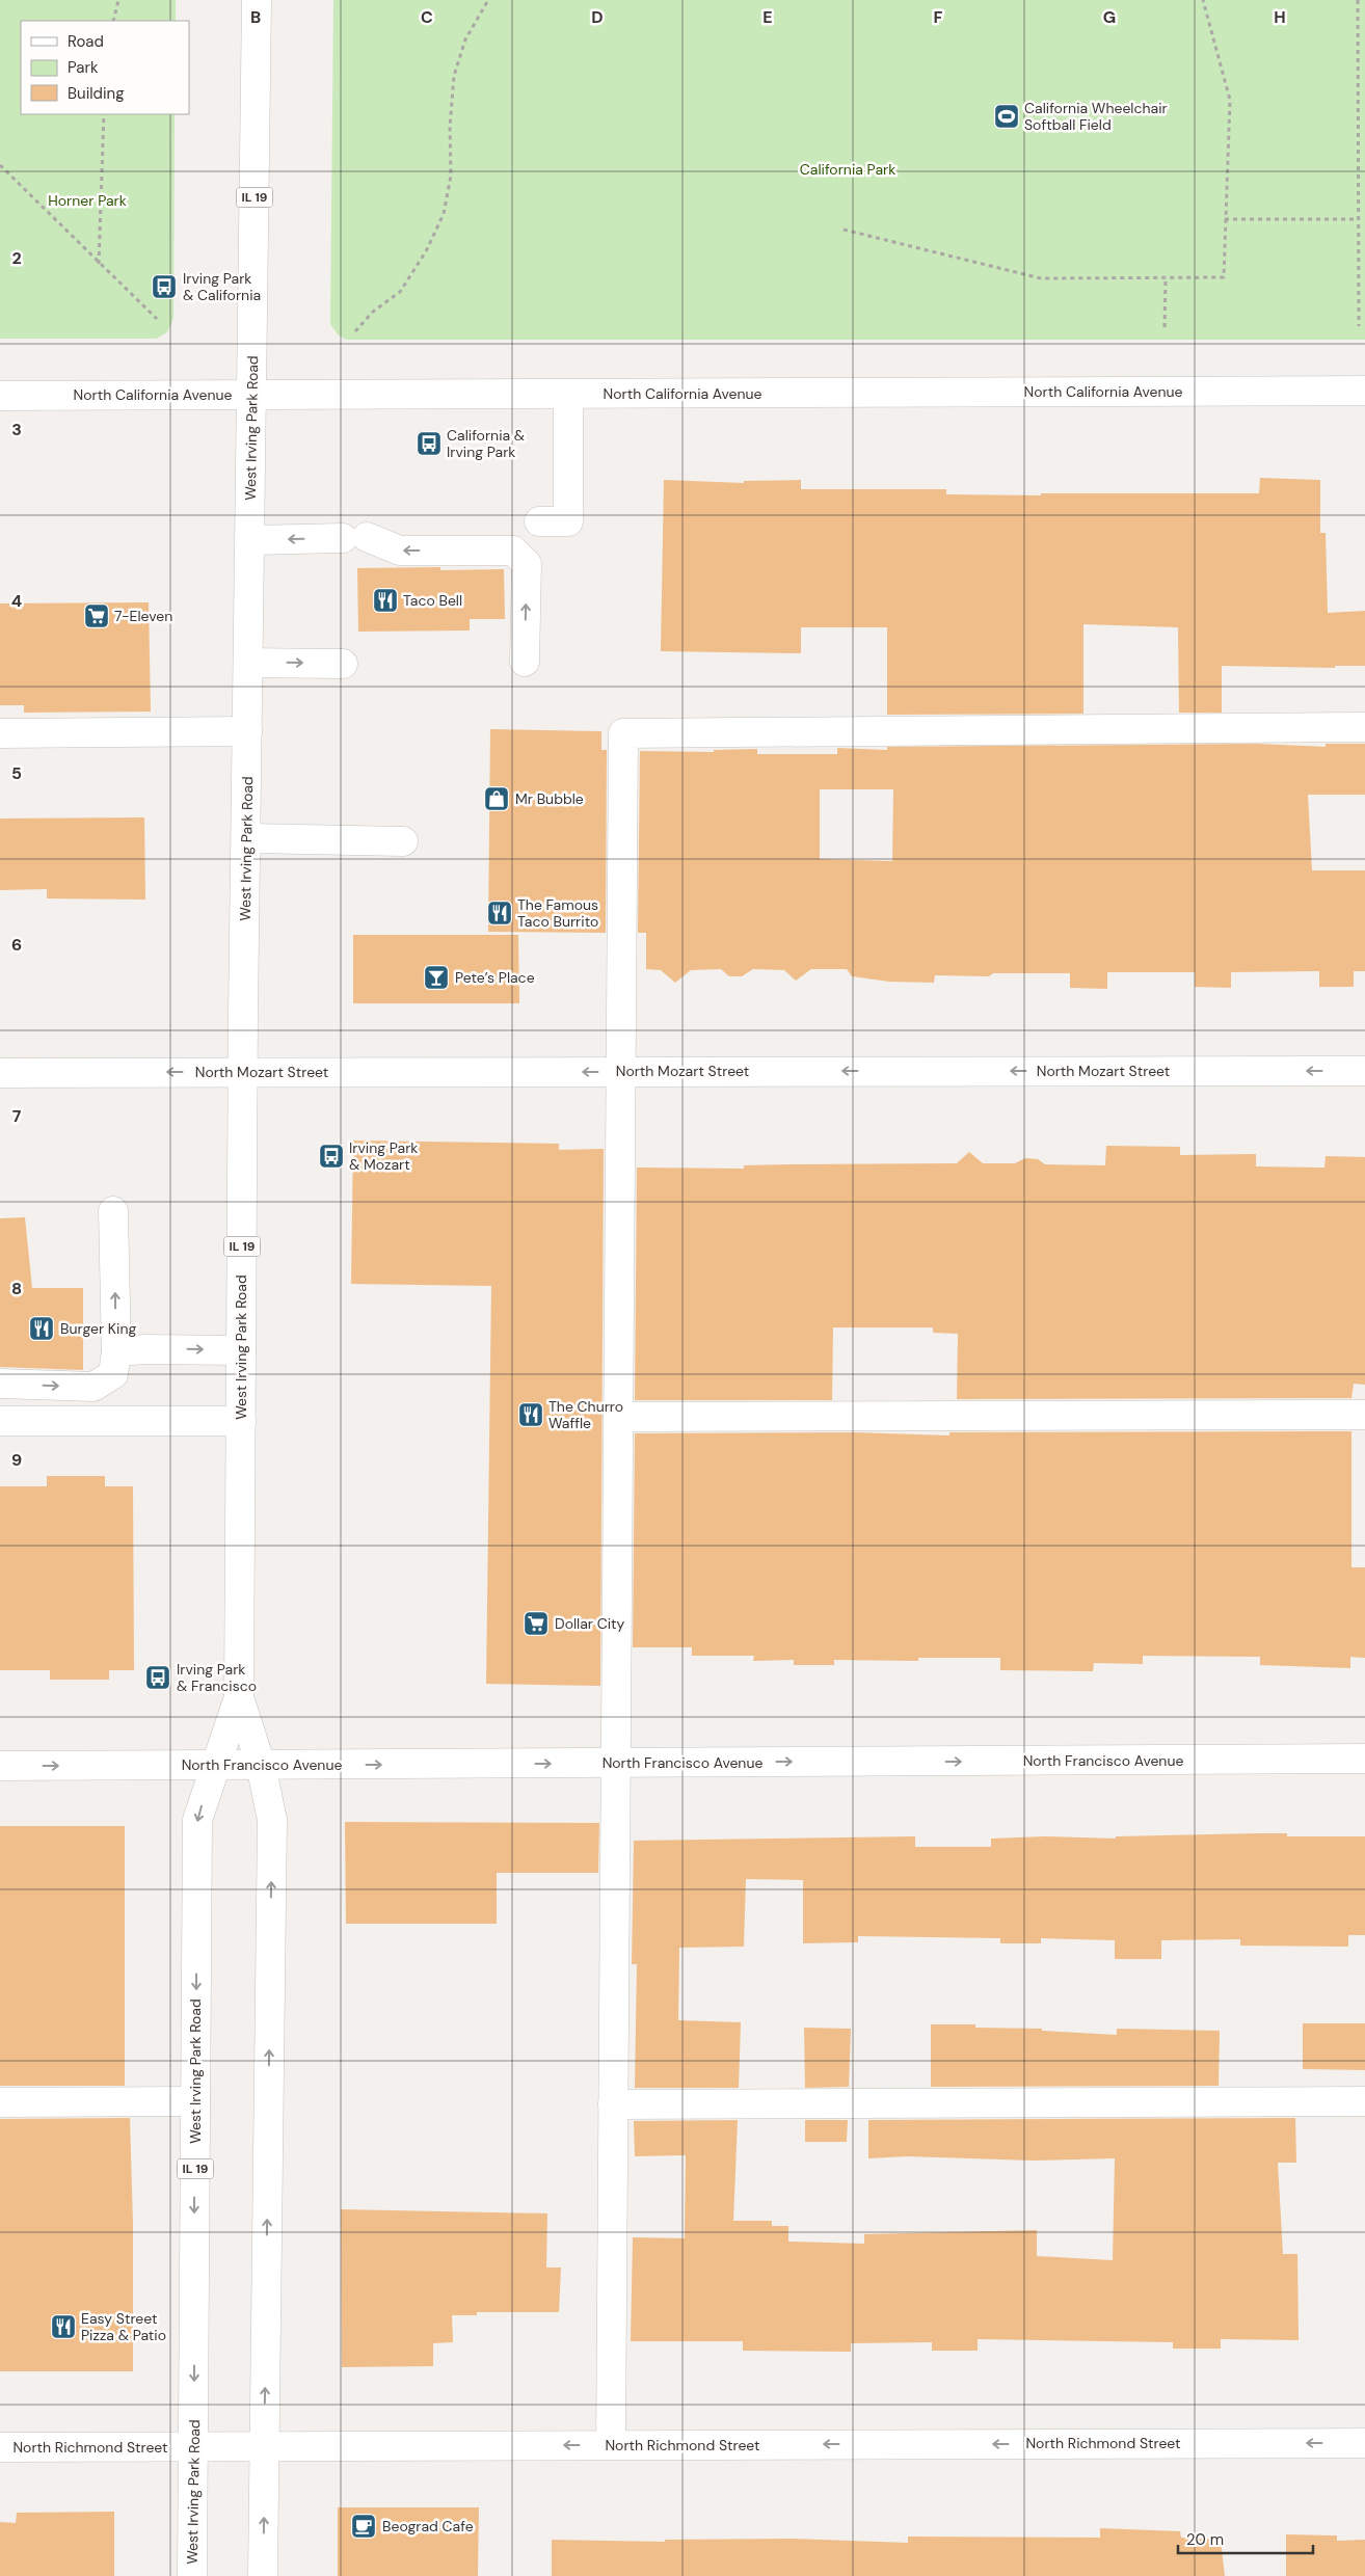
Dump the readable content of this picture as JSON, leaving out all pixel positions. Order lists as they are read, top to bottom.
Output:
{
  "streets": {
    "street": [
      "IL 19",
      "North California Avenue",
      "West Irving Park Road",
      "North Mozart Street",
      "North Francisco Avenue",
      "North Richmond Street"
    ]
  },
  "crossings": [
    ["North California Avenue", "West Irving Park Road"],
    ["West Irving Park Road", "North Mozart Street"],
    ["West Irving Park Road", "North Francisco Avenue"],
    ["West Irving Park Road", "North Richmond Street"]
  ],
  "one_way": ["North Mozart Street", "North Francisco Avenue", "North Richmond Street"],
  "parks": ["California Park", "Horner Park"],
  "places": {
    "sports": ["California Wheelchair Softball Field"],
    "bus stop": [
      "Irving Park & California",
      "California & Irving Park",
      "Irving Park & Mozart",
      "Irving Park & Francisco"
    ],
    "restaurant": [
      "Taco Bell",
      "The Famous Taco Burrito",
      "Burger King",
      "The Churro Waffle",
      "Easy Street Pizza & Patio"
    ],
    "supermarket": ["7-Eleven", "Dollar City"],
    "shop": ["Mr Bubble"],
    "bar": ["Pete’s Place"],
    "cafe": ["Beograd Cafe"]
  },
  "legend": ["Road", "Park", "Building"],
  "scale_bar": "20 m",
  "grid": {
    "columns": [
      "B",
      "C",
      "D",
      "E",
      "F",
      "G",
      "H"
    ],
    "rows": [
      "2",
      "3",
      "4",
      "5",
      "6",
      "7",
      "8",
      "9"
    ]
  }
}
